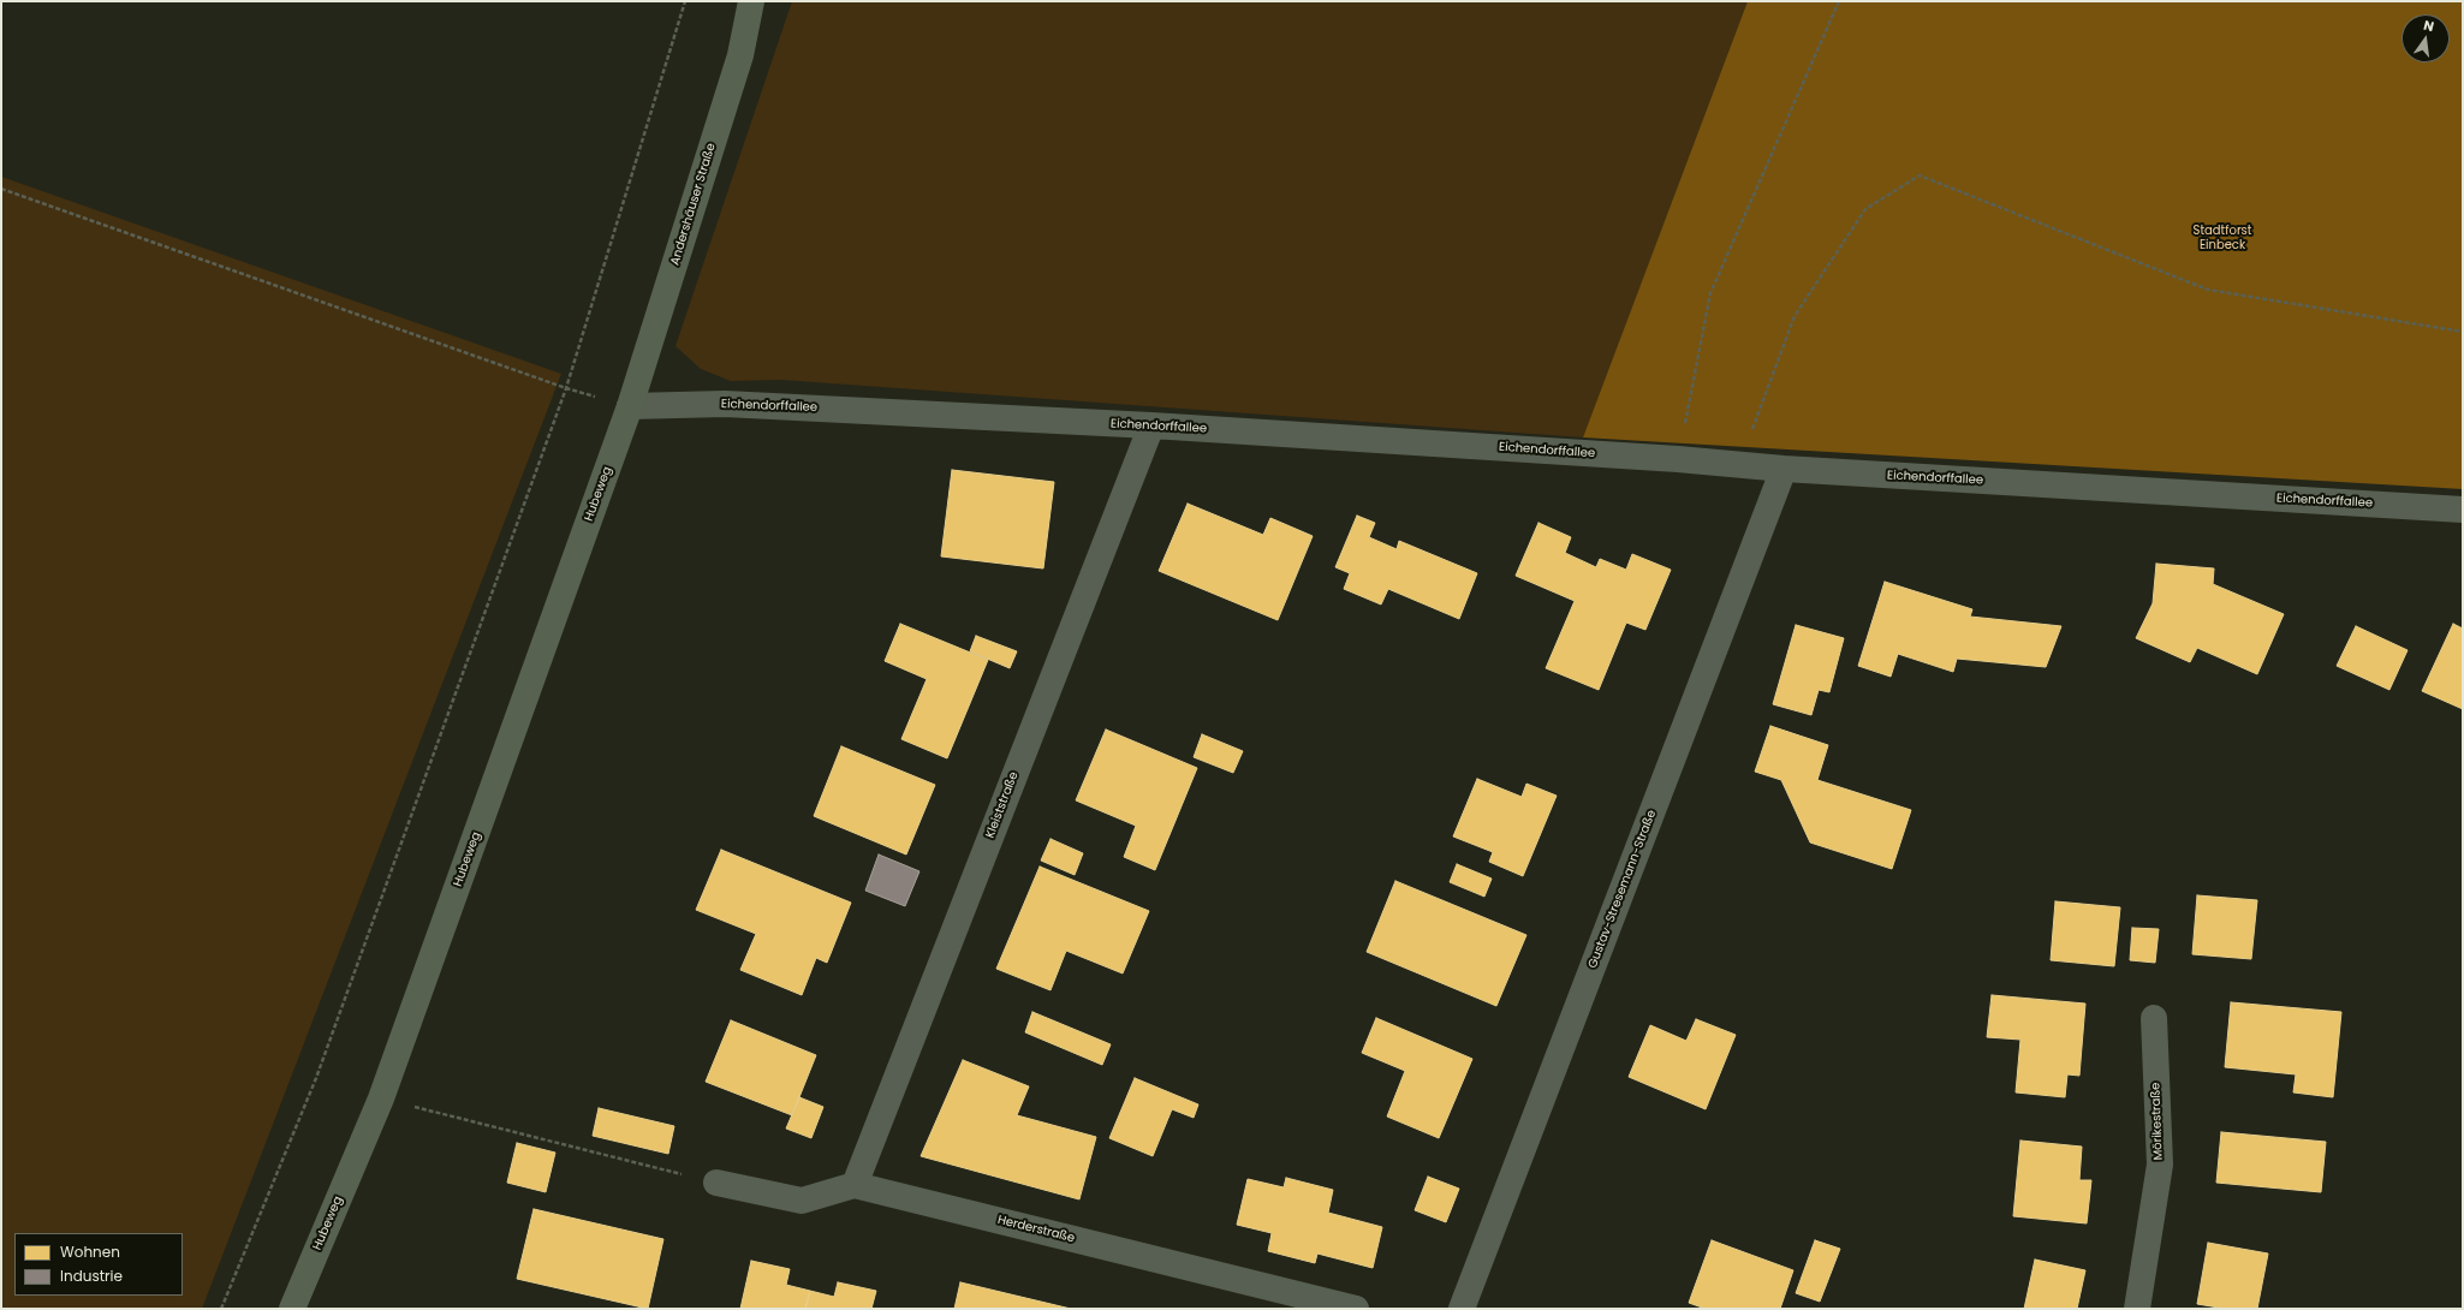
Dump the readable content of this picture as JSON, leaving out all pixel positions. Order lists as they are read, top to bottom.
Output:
{
  "streets": {
    "street": [
      "Andershäuser Straße",
      "Eichendorffallee",
      "Hubeweg",
      "Kleiststraße",
      "Gustav-Stresemann-Straße",
      "Mörikestraße",
      "Herderstraße"
    ]
  },
  "crossings": [
    ["Andershäuser Straße", "Eichendorffallee"],
    ["Andershäuser Straße", "Hubeweg"],
    ["Eichendorffallee", "Hubeweg"],
    ["Eichendorffallee", "Kleiststraße"],
    ["Eichendorffallee", "Gustav-Stresemann-Straße"],
    ["Kleiststraße", "Herderstraße"]
  ],
  "parks": ["Stadtforst Einbeck"],
  "legend": ["Wohnen", "Industrie"],
  "north": "top"
}
